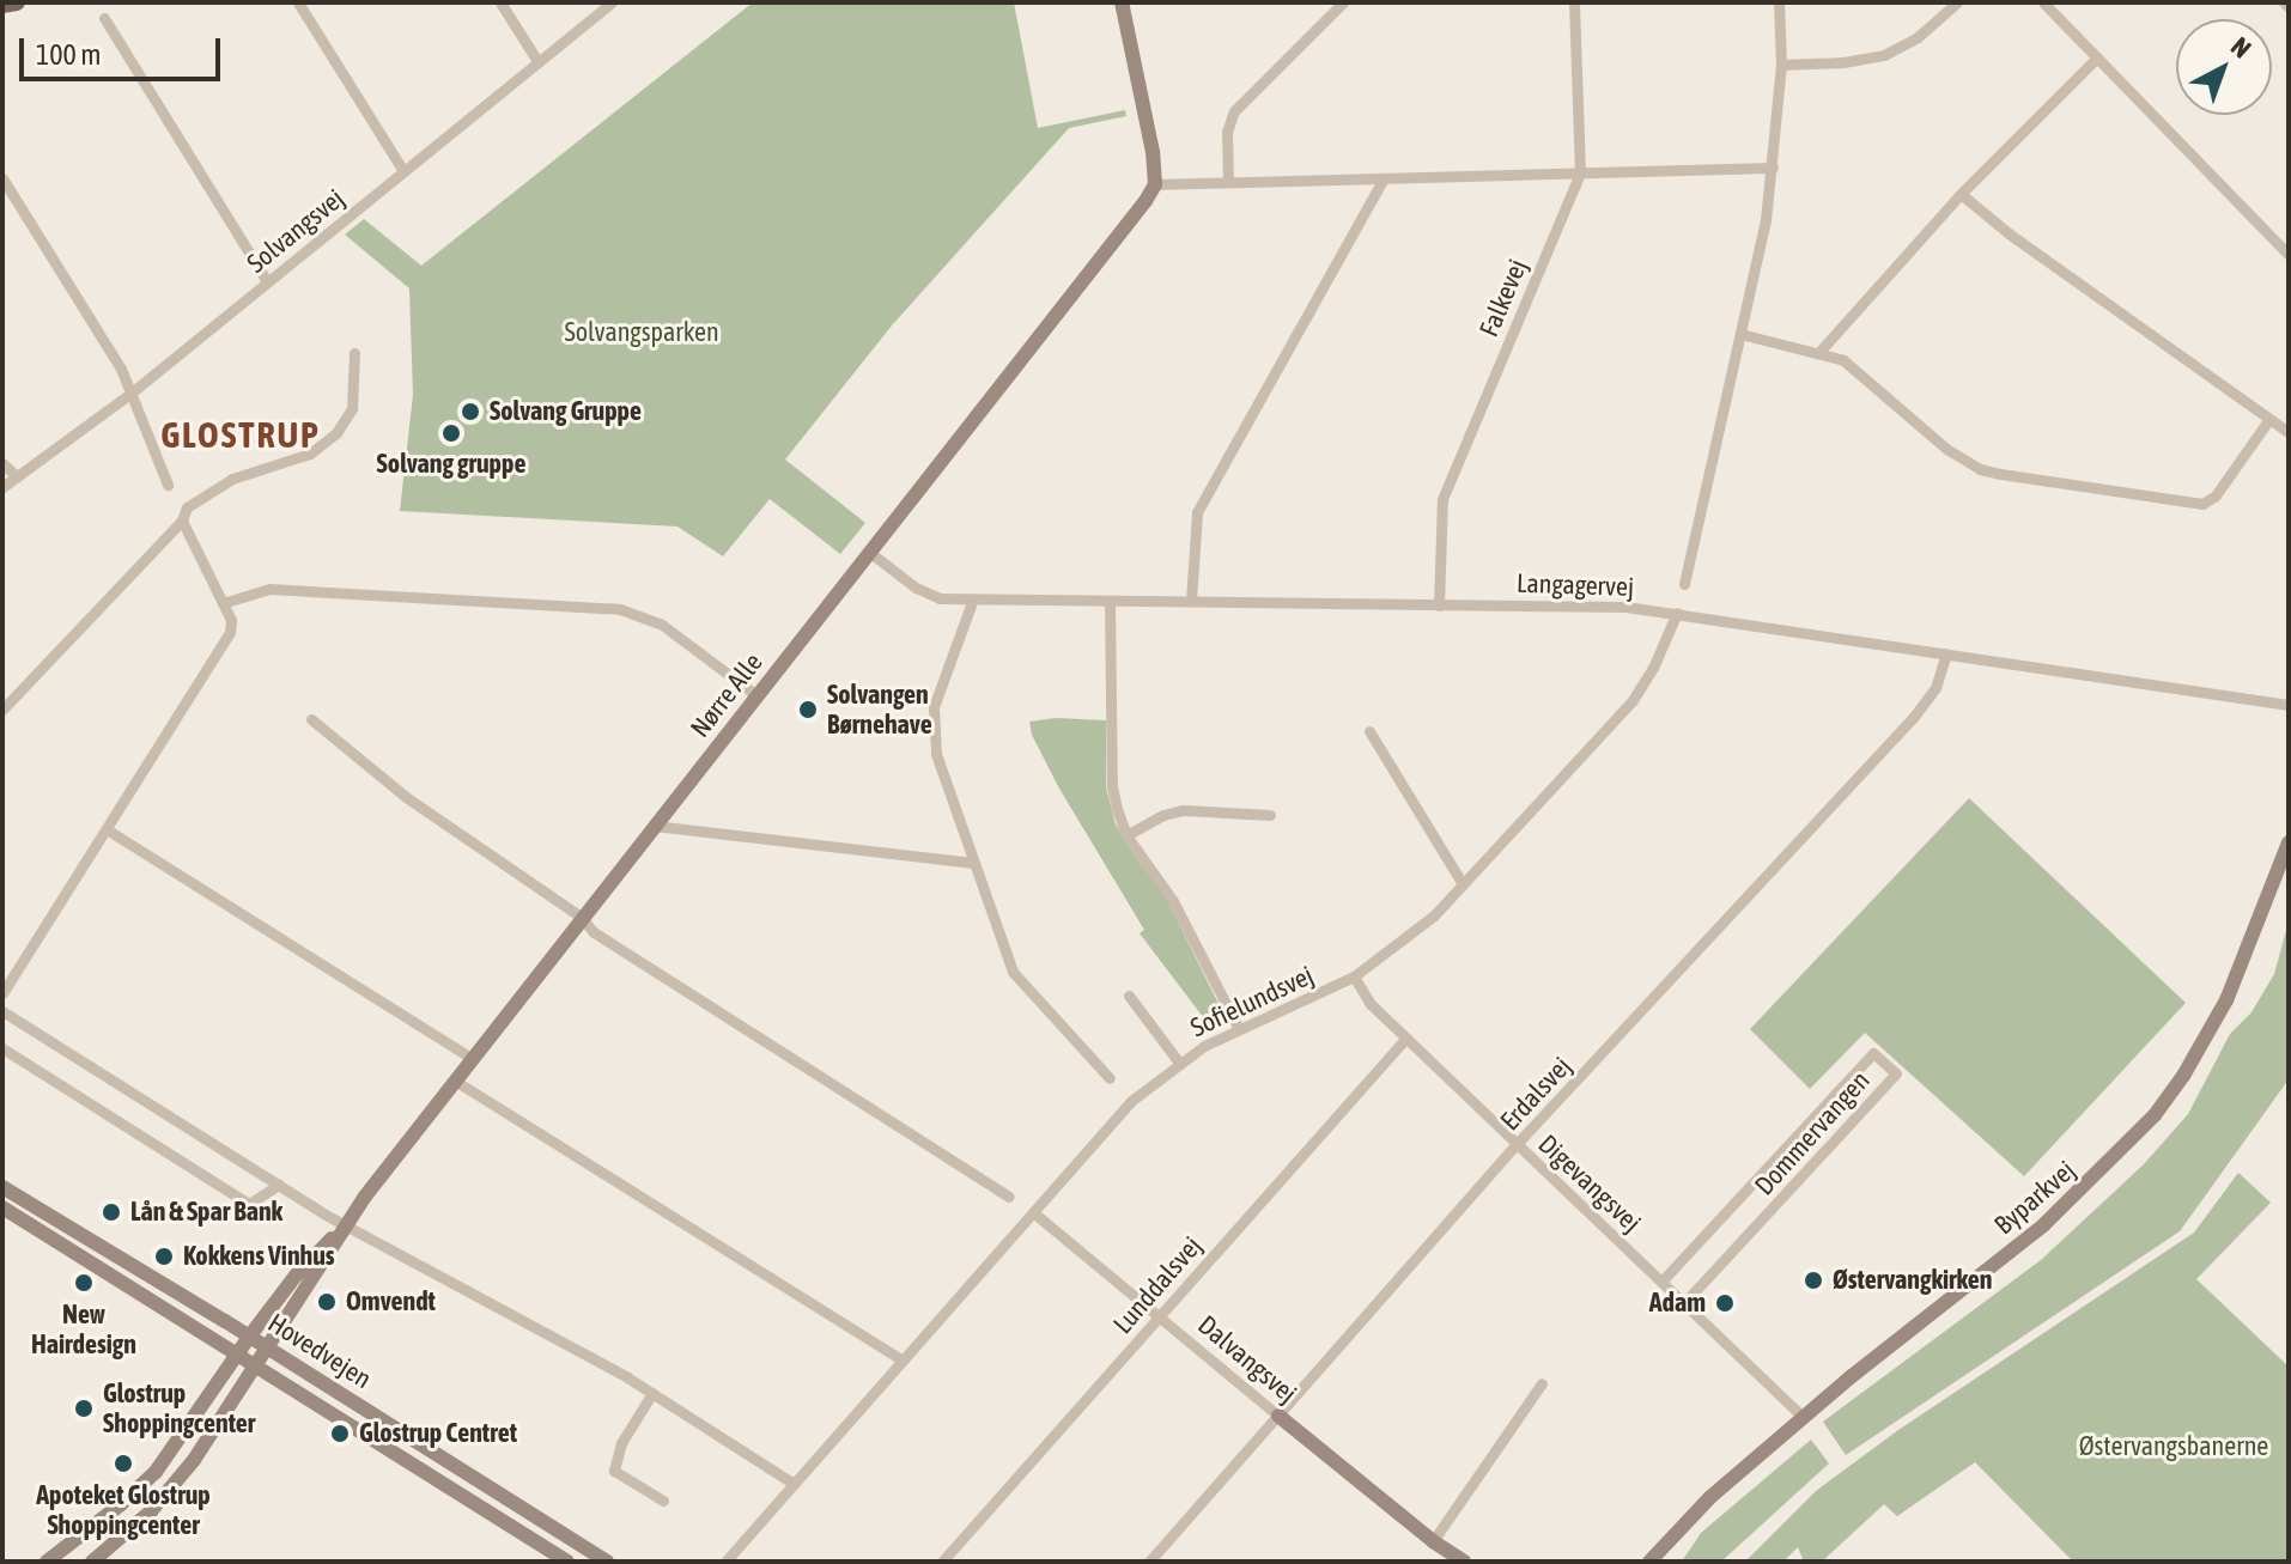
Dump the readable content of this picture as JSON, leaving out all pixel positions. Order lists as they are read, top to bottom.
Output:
{
  "streets": {
    "street": [
      "Solvangsvej",
      "Falkevej",
      "Langagervej",
      "Nørre Alle",
      "Sofielundsvej",
      "Erdalsvej",
      "Dommervangen",
      "Digevangsvej",
      "Byparkvej",
      "Lunddalsvej",
      "Hovedvejen",
      "Dalvangsvej"
    ]
  },
  "crossings": [
    ["Falkevej", "Langagervej"],
    ["Langagervej", "Nørre Alle"],
    ["Langagervej", "Sofielundsvej"],
    ["Langagervej", "Erdalsvej"],
    ["Nørre Alle", "Hovedvejen"],
    ["Sofielundsvej", "Digevangsvej"],
    ["Sofielundsvej", "Dalvangsvej"],
    ["Erdalsvej", "Digevangsvej"],
    ["Erdalsvej", "Dalvangsvej"],
    ["Dommervangen", "Digevangsvej"],
    ["Digevangsvej", "Byparkvej"],
    ["Digevangsvej", "Lunddalsvej"],
    ["Lunddalsvej", "Dalvangsvej"]
  ],
  "districts": ["GLOSTRUP"],
  "parks": ["Solvangsparken", "Østervangsbanerne"],
  "places": [
    "Solvang Gruppe",
    "Solvang gruppe",
    "Solvangen Børnehave",
    "Lån & Spar Bank",
    "Kokkens Vinhus",
    "Østervangkirken",
    "New Hairdesign",
    "Omvendt",
    "Adam",
    "Glostrup Shoppingcenter",
    "Glostrup Centret",
    "Apoteket Glostrup Shoppingcenter"
  ],
  "scale_bar": "100 m",
  "north": "top right"
}
